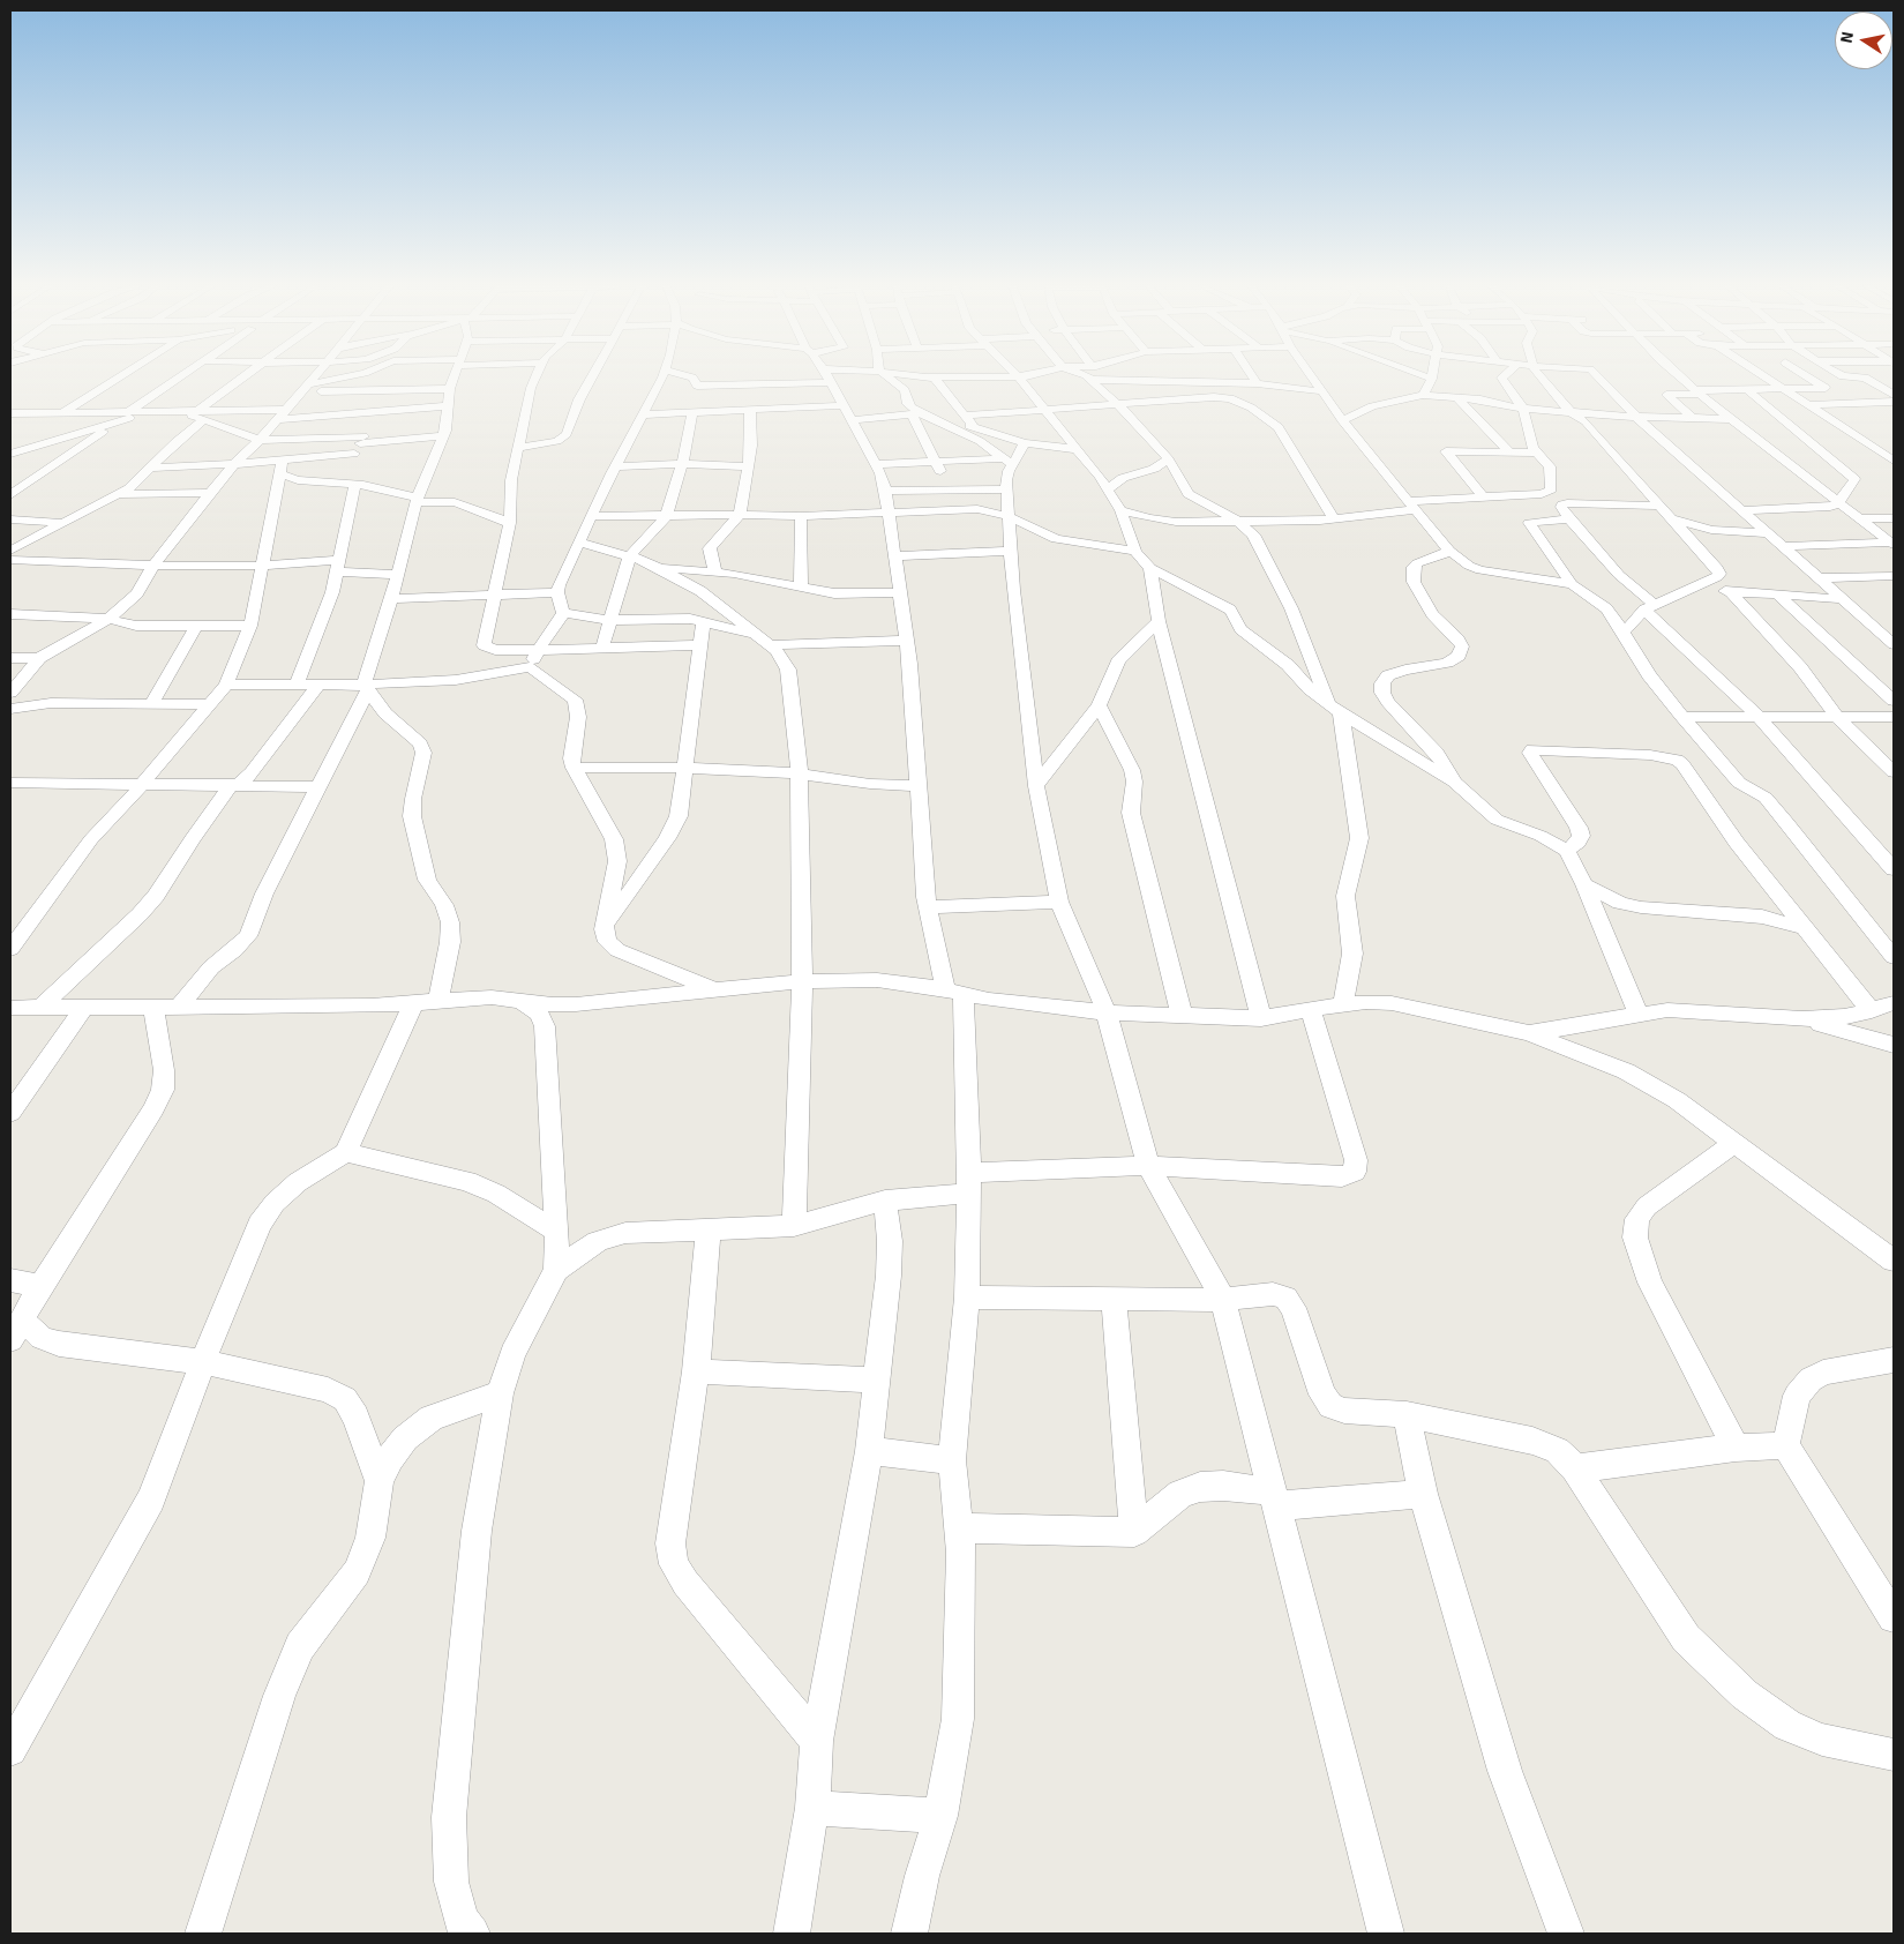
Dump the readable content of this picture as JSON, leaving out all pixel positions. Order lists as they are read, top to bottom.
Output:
{
  "north": "left"
}
